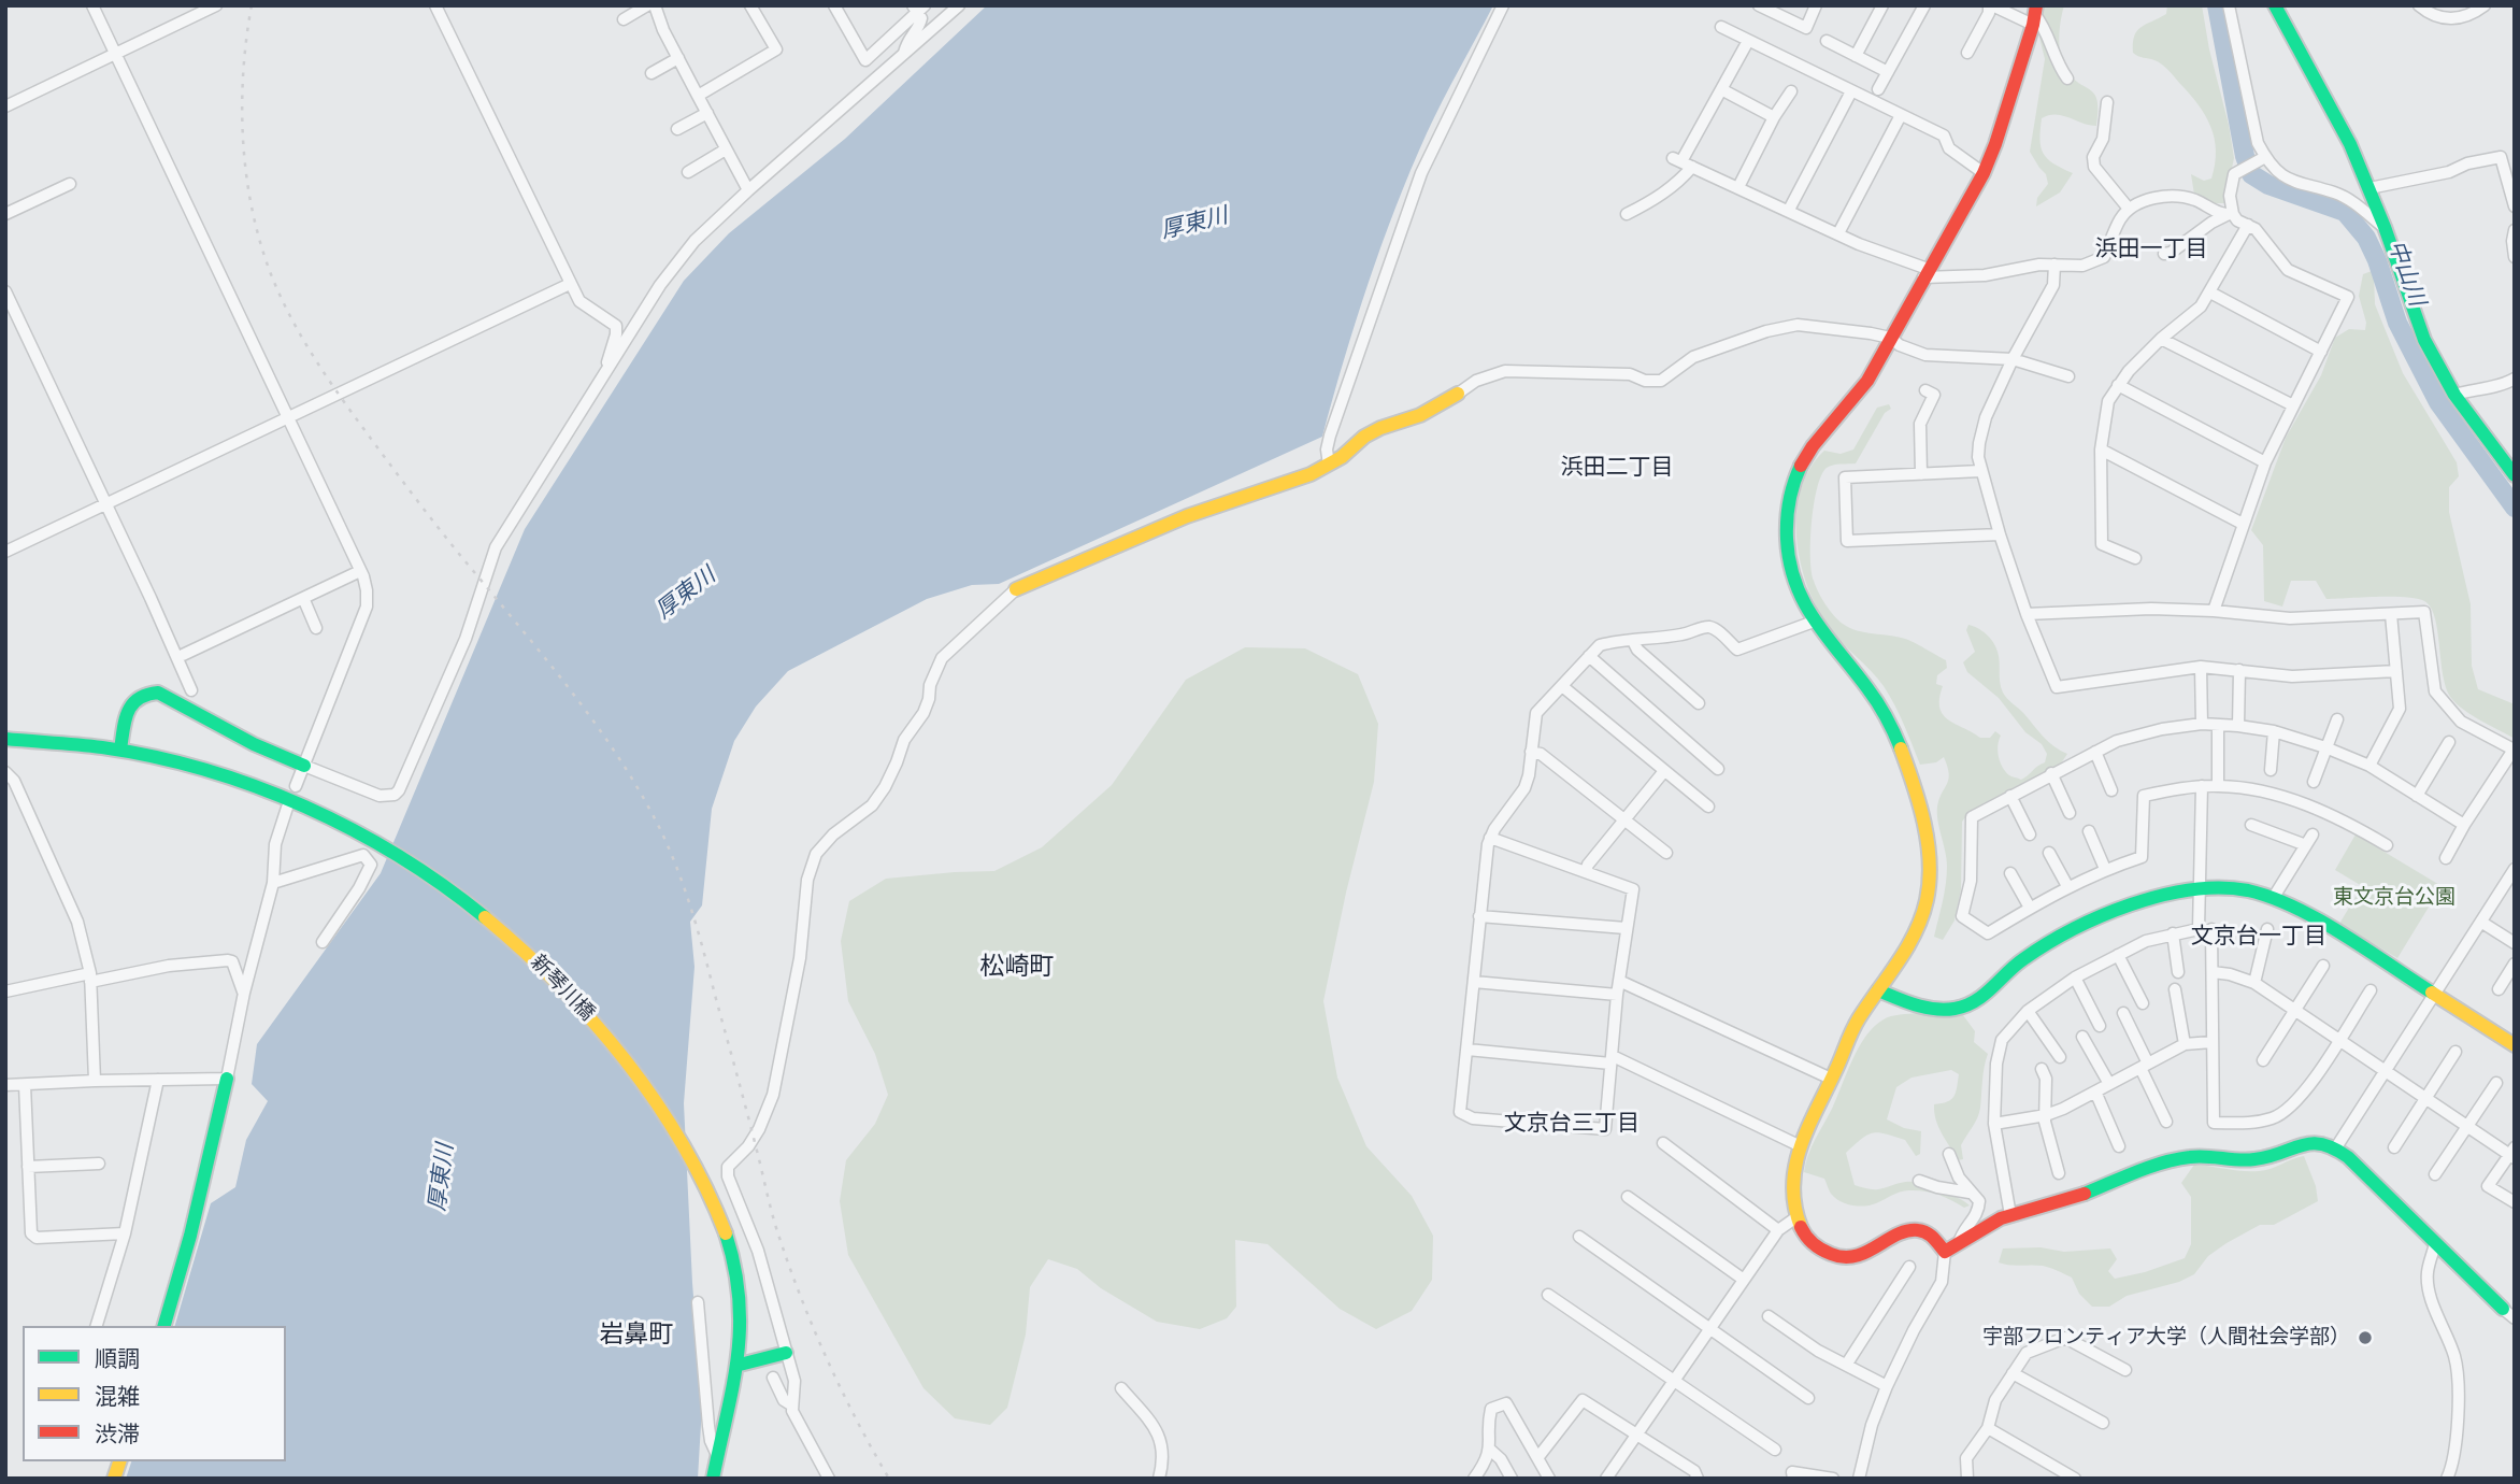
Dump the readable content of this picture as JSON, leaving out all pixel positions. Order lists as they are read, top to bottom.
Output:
{
  "streets": {
    "street": ["新琴川橋"]
  },
  "districts": [
    "浜田一丁目",
    "浜田二丁目",
    "文京台一丁目",
    "松崎町",
    "文京台三丁目",
    "岩鼻町"
  ],
  "water": ["厚東川", "中山川"],
  "parks": ["東文京台公園"],
  "places": ["宇部フロンティア大学（人間社会学部）"],
  "legend": ["順調", "混雑", "渋滞"]
}
